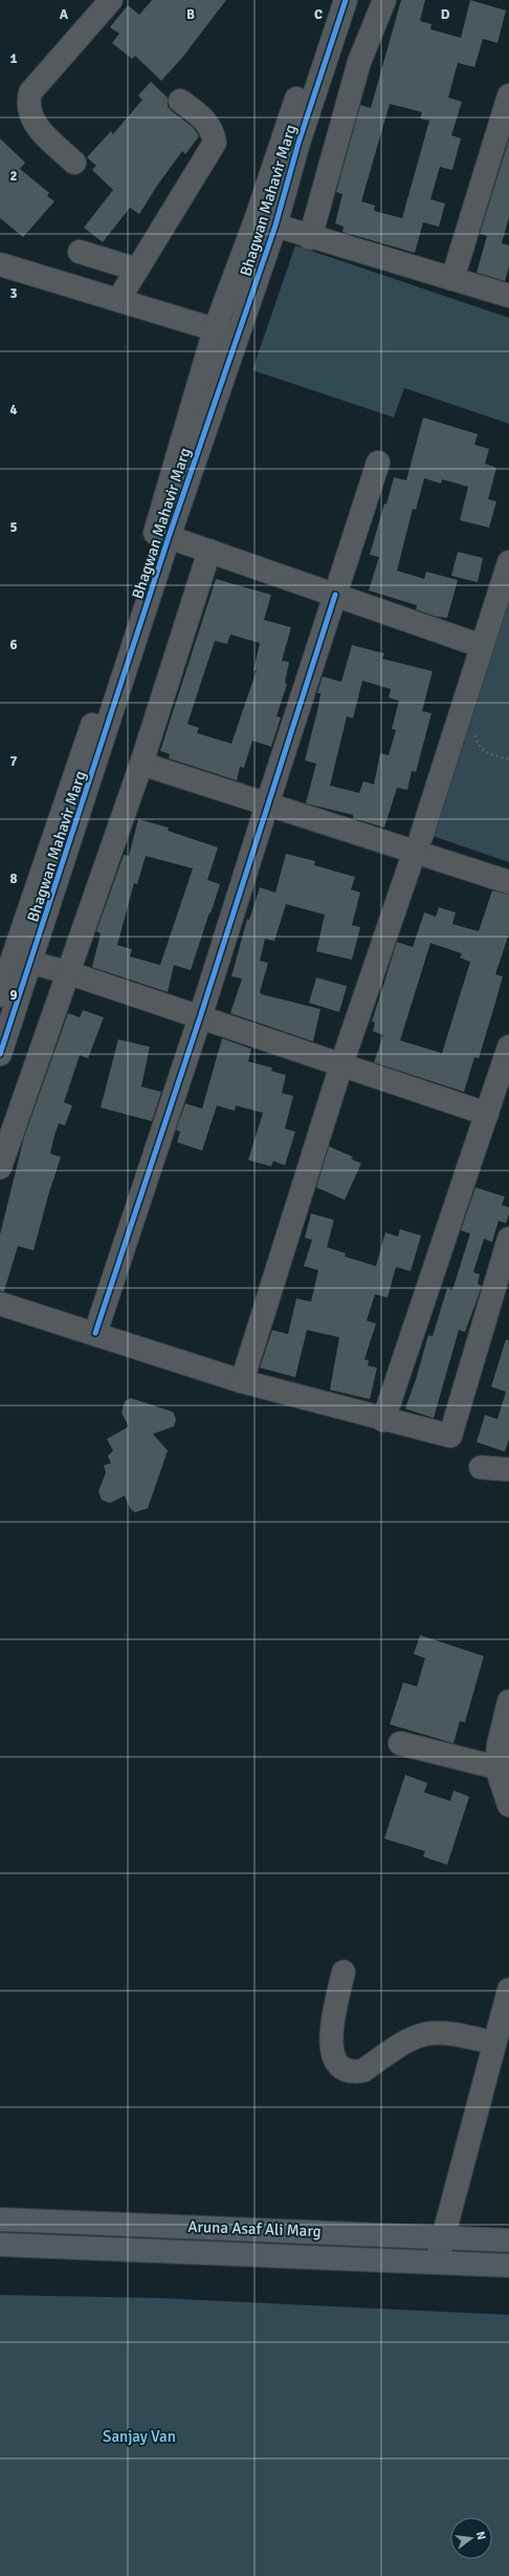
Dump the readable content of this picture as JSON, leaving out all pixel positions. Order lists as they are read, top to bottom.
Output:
{
  "streets": {
    "main road": ["Aruna Asaf Ali Marg"],
    "street": ["Bhagwan Mahavir Marg"]
  },
  "parks": ["Sanjay Van"],
  "north": "right",
  "grid": {
    "columns": [
      "A",
      "B",
      "C",
      "D"
    ],
    "rows": [
      "1",
      "2",
      "3",
      "4",
      "5",
      "6",
      "7",
      "8",
      "9"
    ]
  }
}
